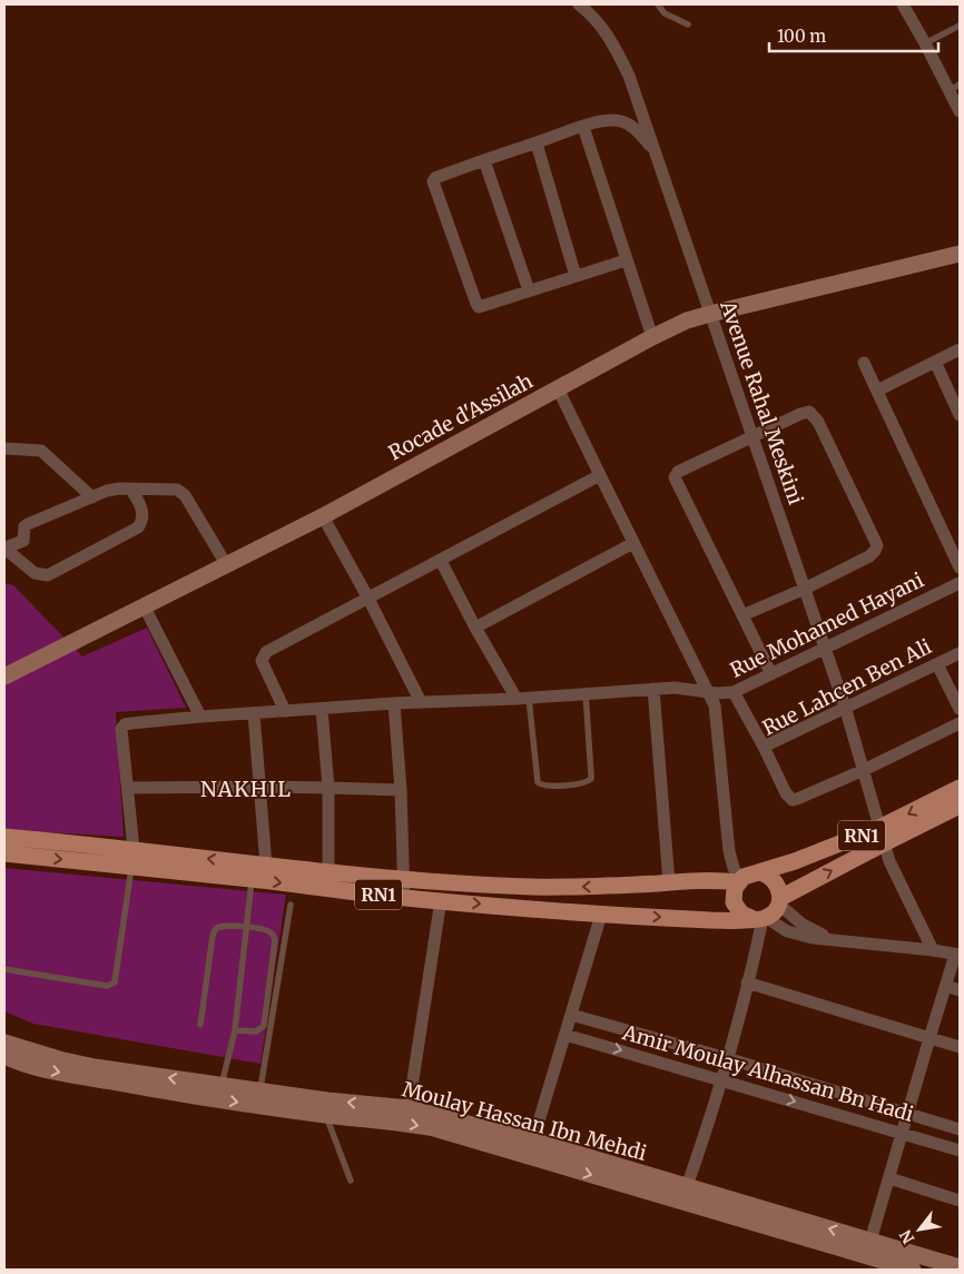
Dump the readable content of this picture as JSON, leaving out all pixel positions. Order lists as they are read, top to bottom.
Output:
{
  "streets": {
    "main road": ["RN1"],
    "street": [
      "Avenue Rahal Meskini",
      "Rocade d'Assilah",
      "Rue Mohamed Hayani",
      "Rue Lahcen Ben Ali",
      "Amir Moulay Alhassan Bn Hadi",
      "Moulay Hassan Ibn Mehdi"
    ]
  },
  "crossings": [
    ["Avenue Rahal Meskini", "Rocade d'Assilah"],
    ["Avenue Rahal Meskini", "Rue Mohamed Hayani"],
    ["Avenue Rahal Meskini", "Rue Lahcen Ben Ali"],
    ["Avenue Rahal Meskini", "RN1"]
  ],
  "districts": ["NAKHIL"],
  "scale_bar": "100 m",
  "north": "bottom left"
}
